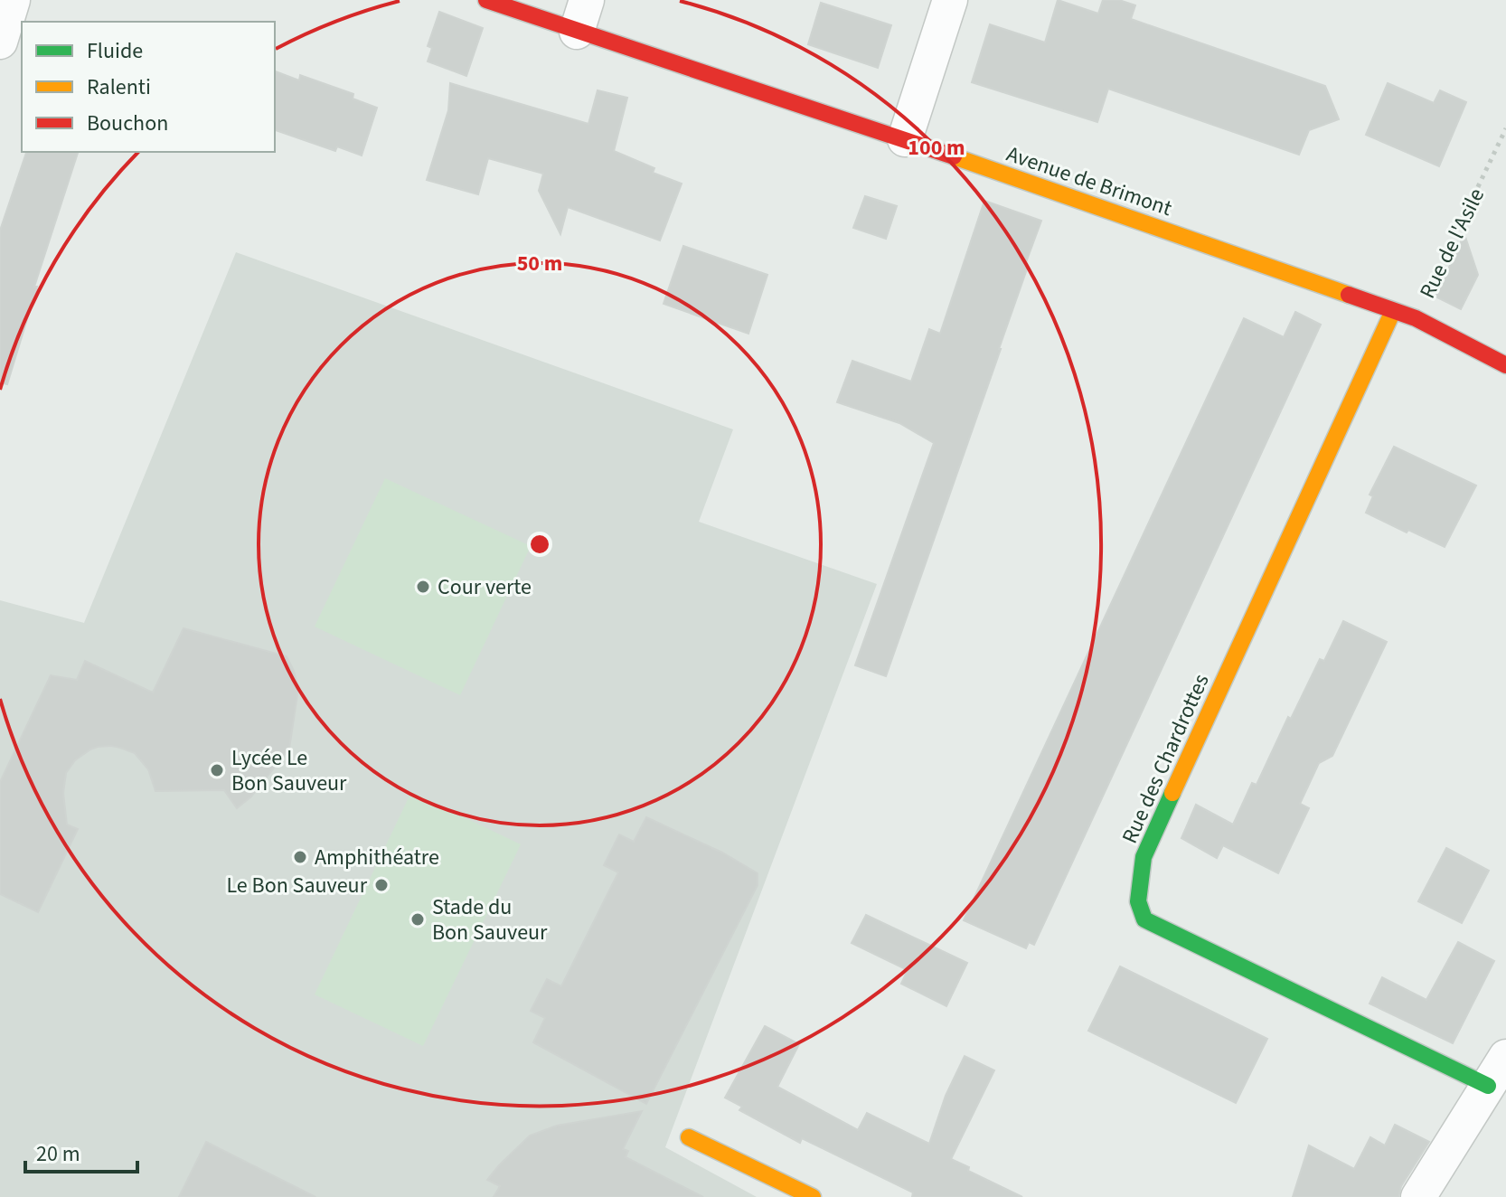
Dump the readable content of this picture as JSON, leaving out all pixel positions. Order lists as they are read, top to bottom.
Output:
{
  "streets": {
    "street": ["Avenue de Brimont", "Rue des Chardrottes"],
    "path": ["Rue de l'Asile"]
  },
  "crossings": [
    ["Avenue de Brimont", "Rue de l'Asile"],
    ["Avenue de Brimont", "Rue des Chardrottes"]
  ],
  "places": [
    "Cour verte",
    "Lycée Le Bon Sauveur",
    "Amphithéatre",
    "Le Bon Sauveur",
    "Stade du Bon Sauveur"
  ],
  "legend": ["Fluide", "Ralenti", "Bouchon"],
  "scale_bar": "20 m",
  "rings": ["100 m", "50 m"]
}
